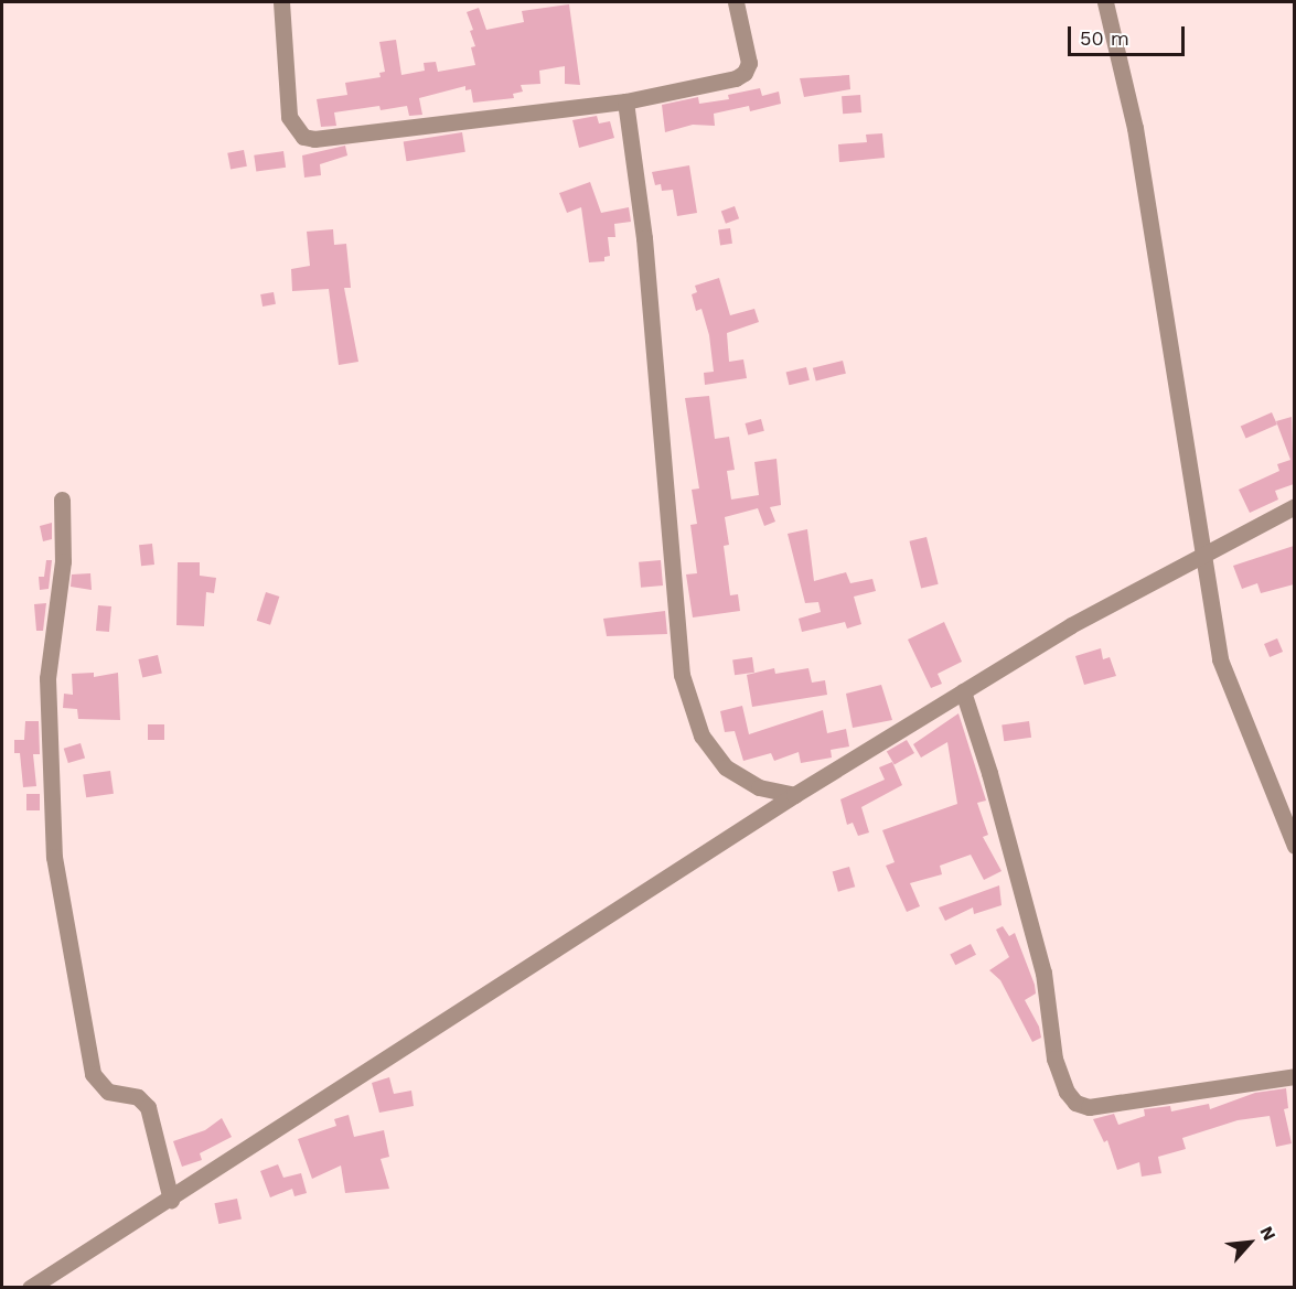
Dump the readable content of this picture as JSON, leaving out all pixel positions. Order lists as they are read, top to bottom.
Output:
{
  "scale_bar": "50 m",
  "north": "top right"
}
